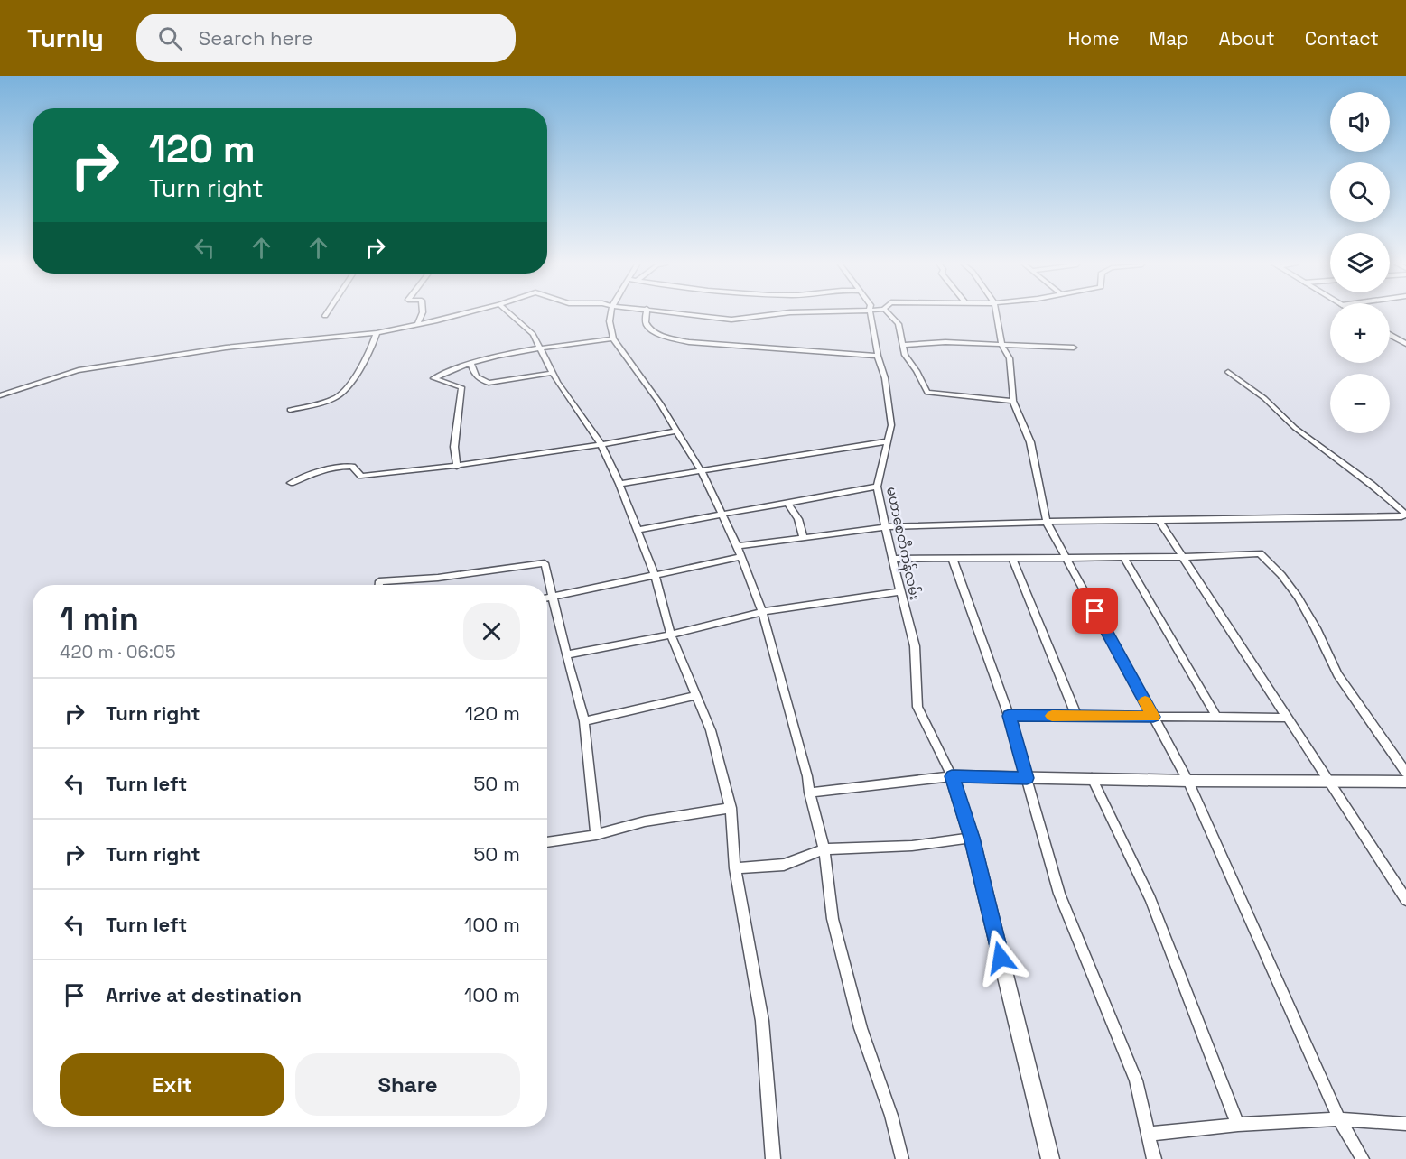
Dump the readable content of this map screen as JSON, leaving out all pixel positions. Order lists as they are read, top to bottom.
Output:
{
  "streets": {
    "street": ["မဟာစေတီကန်လမ်း"]
  },
  "page": {
    "header": "Turnly",
    "search": "Search here",
    "nav": [
      "Home",
      "Map",
      "About",
      "Contact"
    ],
    "map_buttons": ["+", "−"],
    "turn": ["120 m", "Turn right"],
    "heading": ["1 min", "420 m · 06:05"],
    "list": [
      {
        "name": "Turn right",
        "value": "120 m"
      },
      {
        "name": "Turn left",
        "value": "50 m"
      },
      {
        "name": "Turn right",
        "value": "50 m"
      },
      {
        "name": "Turn left",
        "value": "100 m"
      },
      {
        "name": "Arrive at destination",
        "value": "100 m"
      }
    ],
    "buttons": ["Exit", "Share"]
  }
}
